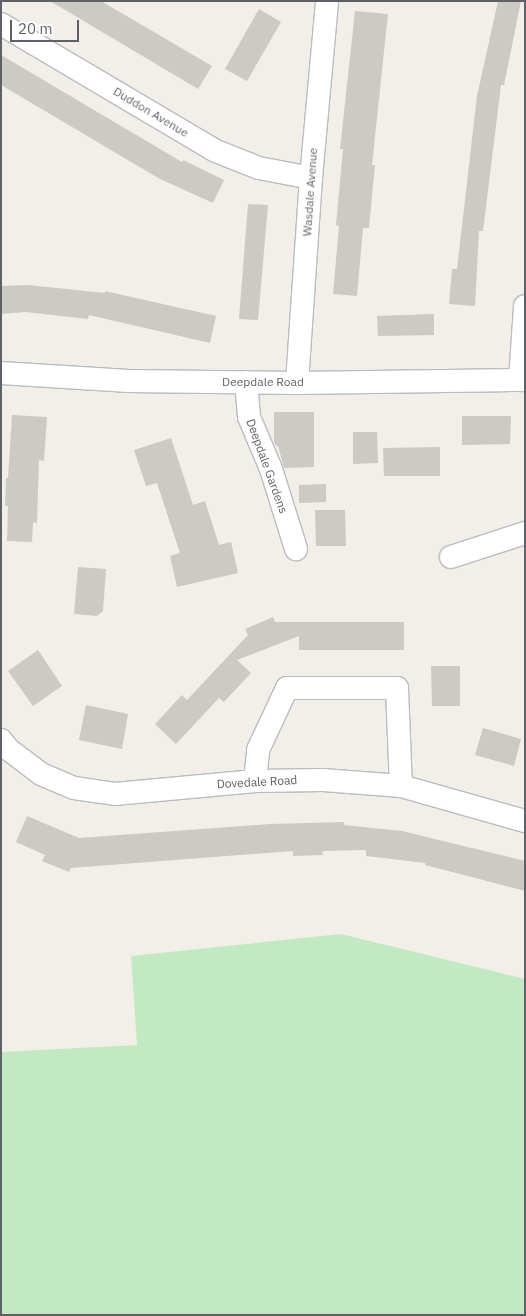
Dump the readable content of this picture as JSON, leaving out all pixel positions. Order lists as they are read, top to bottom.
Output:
{
  "streets": {
    "street": [
      "Duddon Avenue",
      "Wasdale Avenue",
      "Deepdale Road",
      "Deepdale Gardens",
      "Dovedale Road"
    ]
  },
  "crossings": [
    ["Duddon Avenue", "Wasdale Avenue"],
    ["Wasdale Avenue", "Deepdale Road"],
    ["Deepdale Road", "Deepdale Gardens"]
  ],
  "scale_bar": "20 m"
}
